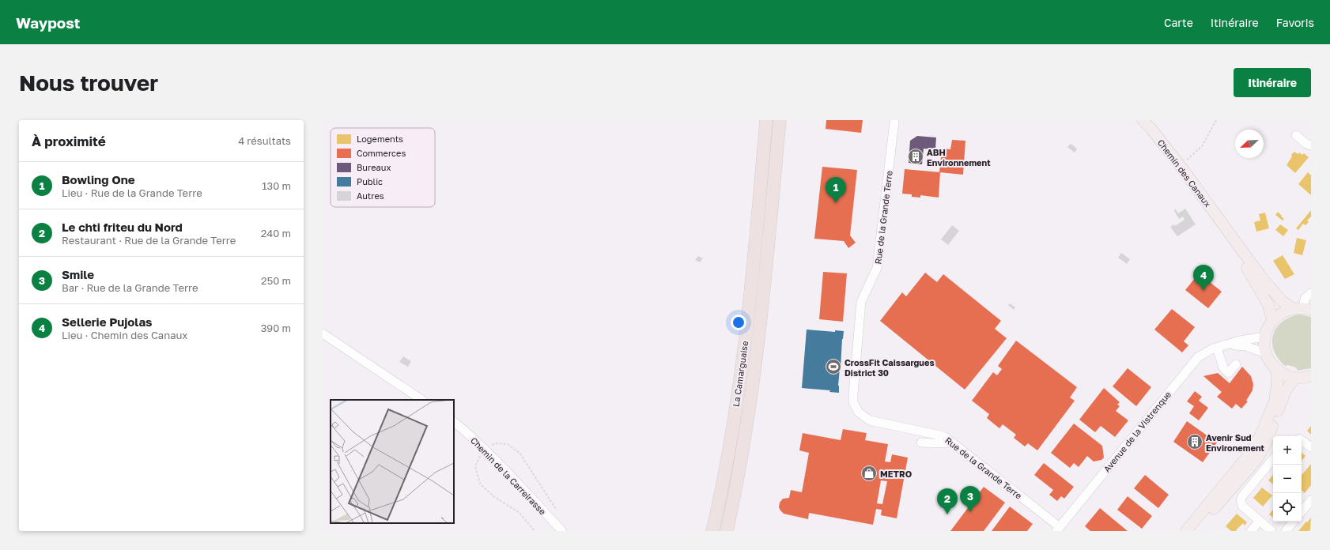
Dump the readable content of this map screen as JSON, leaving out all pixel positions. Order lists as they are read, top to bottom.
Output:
{
  "streets": {
    "highway": ["La Camarguaise"],
    "main road": ["Chemin des Canaux"],
    "street": ["Rue de la Grande Terre", "Avenue de la Vistrenque", "Chemin de la Carreirasse"]
  },
  "crossings": [
    ["Rue de la Grande Terre", "Avenue de la Vistrenque"]
  ],
  "places": {
    "building": ["ABH Environnement", "Avenir Sud Environement"],
    "sports": ["CrossFit Caissargues District 30"],
    "shop": ["METRO"]
  },
  "legend": [
    "Logements",
    "Commerces",
    "Bureaux",
    "Public",
    "Autres"
  ],
  "north": "bottom left",
  "page": {
    "header": "Waypost",
    "nav": ["Carte", "Itinéraire", "Favoris"],
    "buttons": "Itinéraire",
    "title": "Nous trouver",
    "heading": ["À proximité", "4 résultats"],
    "list": [
      {
        "mark": "1",
        "name": "Bowling One",
        "note": "Lieu · Rue de la Grande Terre",
        "value": "130 m"
      },
      {
        "mark": "2",
        "name": "Le chti friteu du Nord",
        "note": "Restaurant · Rue de la Grande Terre",
        "value": "240 m"
      },
      {
        "mark": "3",
        "name": "Smile",
        "note": "Bar · Rue de la Grande Terre",
        "value": "250 m"
      },
      {
        "mark": "4",
        "name": "Sellerie Pujolas",
        "note": "Lieu · Chemin des Canaux",
        "value": "390 m"
      }
    ],
    "pins": [
      "1",
      "4",
      "3",
      "2"
    ],
    "map_buttons": ["+", "−"]
  }
}
